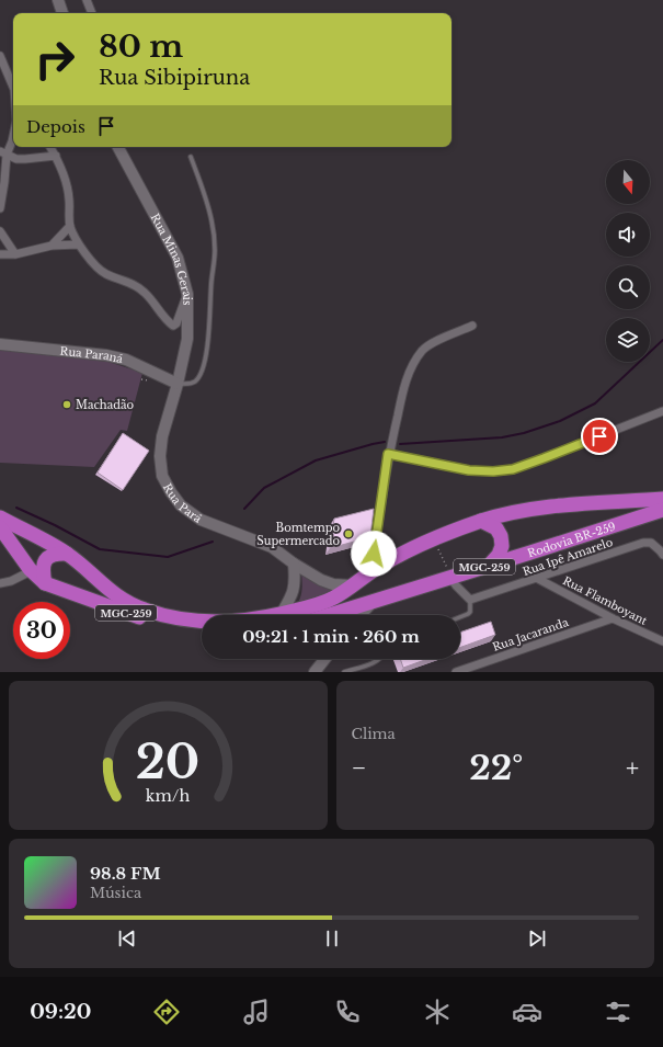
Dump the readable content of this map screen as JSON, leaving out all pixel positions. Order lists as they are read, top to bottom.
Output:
{
  "streets": {
    "highway": ["Rodovia BR-259", "MGC-259"],
    "street": [
      "Rua Minas Gerais",
      "Rua Paraná",
      "Rua Pará",
      "Rua Ipê Amarelo",
      "Rua Flamboyant",
      "Rua Jacaranda"
    ]
  },
  "crossings": [
    ["Rua Minas Gerais", "Rua Paraná"],
    ["Rua Minas Gerais", "Rua Pará"],
    ["Rua Paraná", "Rua Pará"],
    ["Rua Pará", "MGC-259"],
    ["Rua Ipê Amarelo", "Rua Flamboyant"],
    ["Rua Flamboyant", "Rua Jacaranda"]
  ],
  "places": ["Machadão", "Bomtempo Supermercado"],
  "north": "bottom",
  "page": {
    "turn": ["80 m", "Rua Sibipiruna"],
    "then": "Depois",
    "limit": "30",
    "trip": "09:21 · 1 min · 260 m",
    "tile": "Clima",
    "heat": ["−", "22°", "+"],
    "song": ["98.8 FM", "Música"],
    "tabs": "09:20",
    "gauge": ["20", "km/h"]
  }
}
